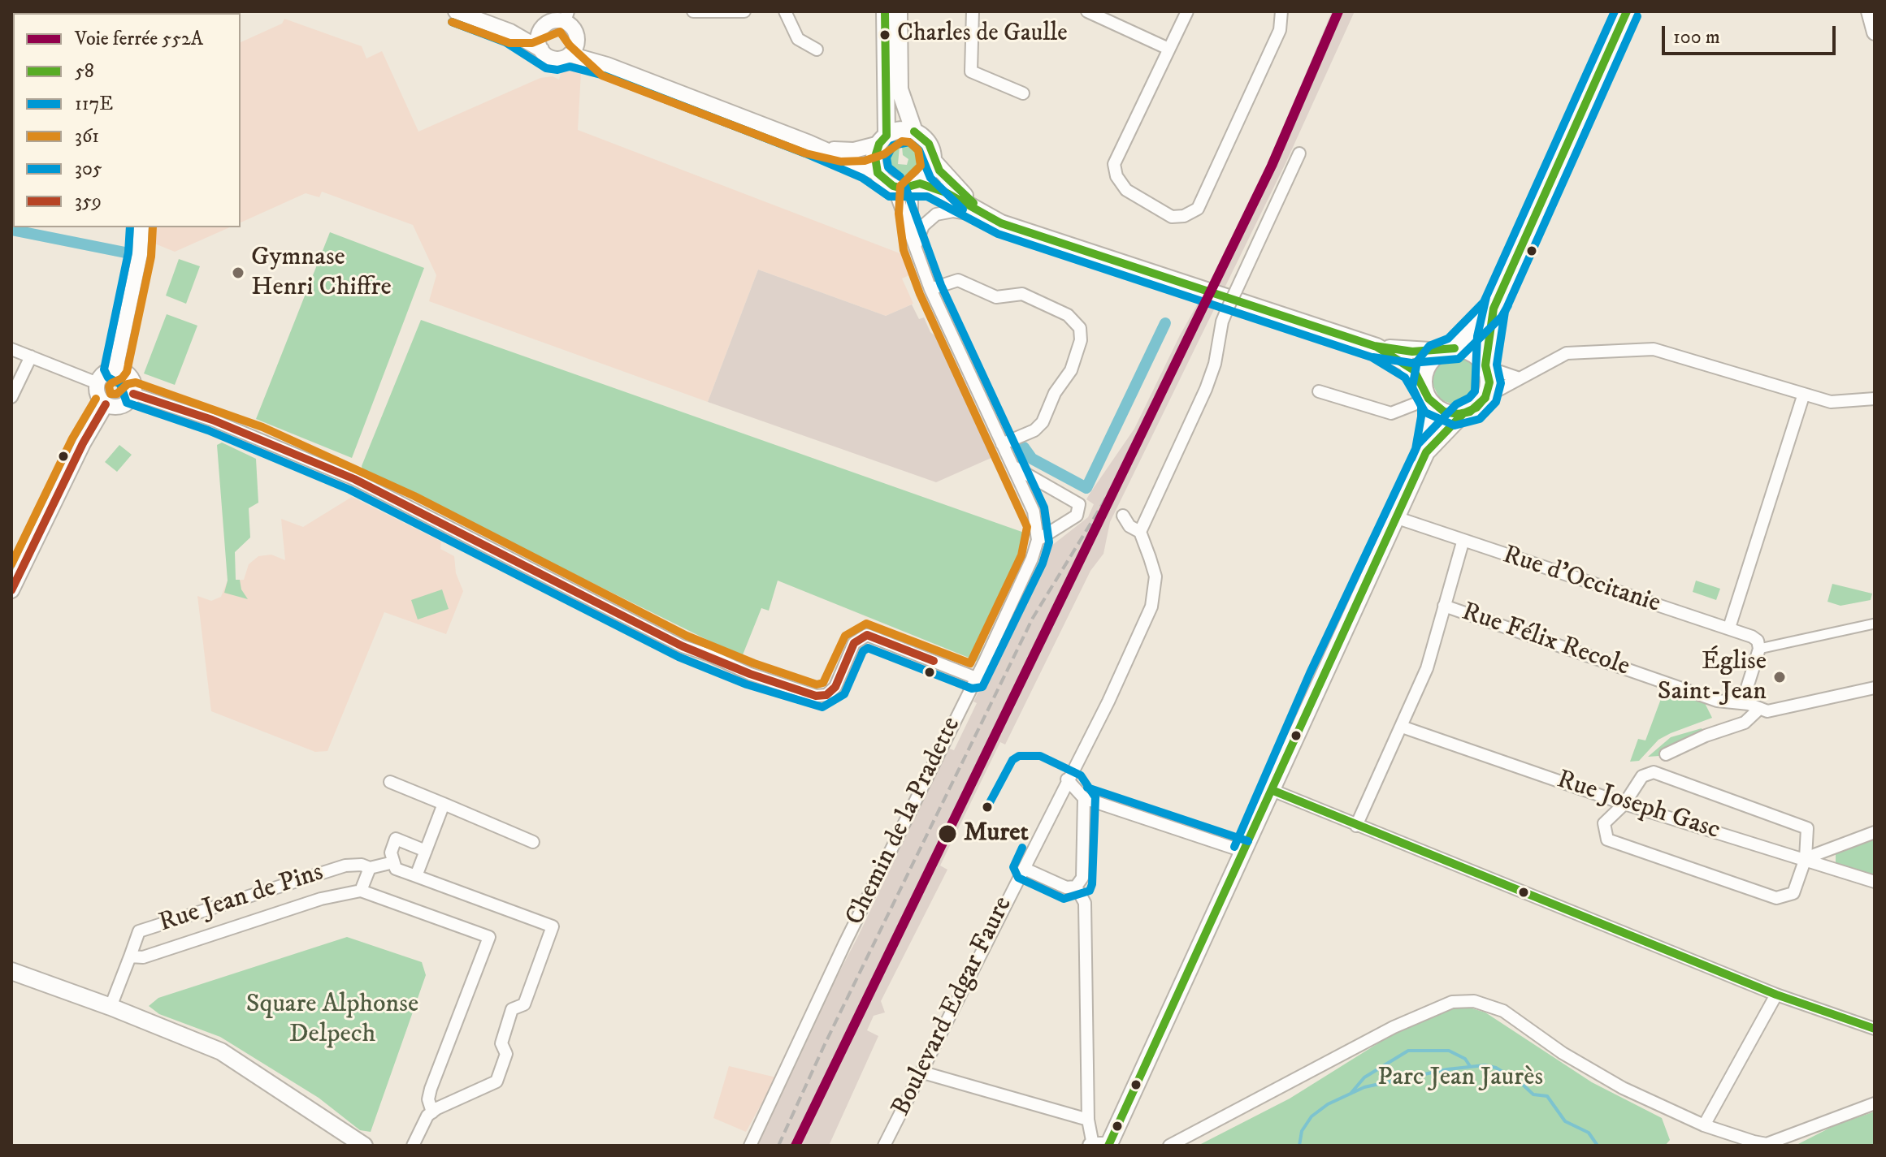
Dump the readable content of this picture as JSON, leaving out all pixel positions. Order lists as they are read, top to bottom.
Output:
{
  "streets": {
    "street": [
      "Rue d'Occitanie",
      "Rue Félix Recole",
      "Rue Joseph Gasc",
      "Chemin de la Pradette",
      "Rue Jean de Pins",
      "Boulevard Edgar Faure"
    ]
  },
  "parks": ["Square Alphonse Delpech", "Parc Jean Jaurès"],
  "places": [
    "Charles de Gaulle",
    "Gymnase Henri Chiffre",
    "Église Saint-Jean",
    "Muret"
  ],
  "lines": [
    "rail line 552A",
    "transit line 58",
    "transit line 305",
    "transit line 117E",
    "transit line 361",
    "transit line 359"
  ],
  "legend": [
    "Voie ferrée 552A",
    "58",
    "117E",
    "361",
    "305",
    "359"
  ],
  "scale_bar": "100 m"
}
